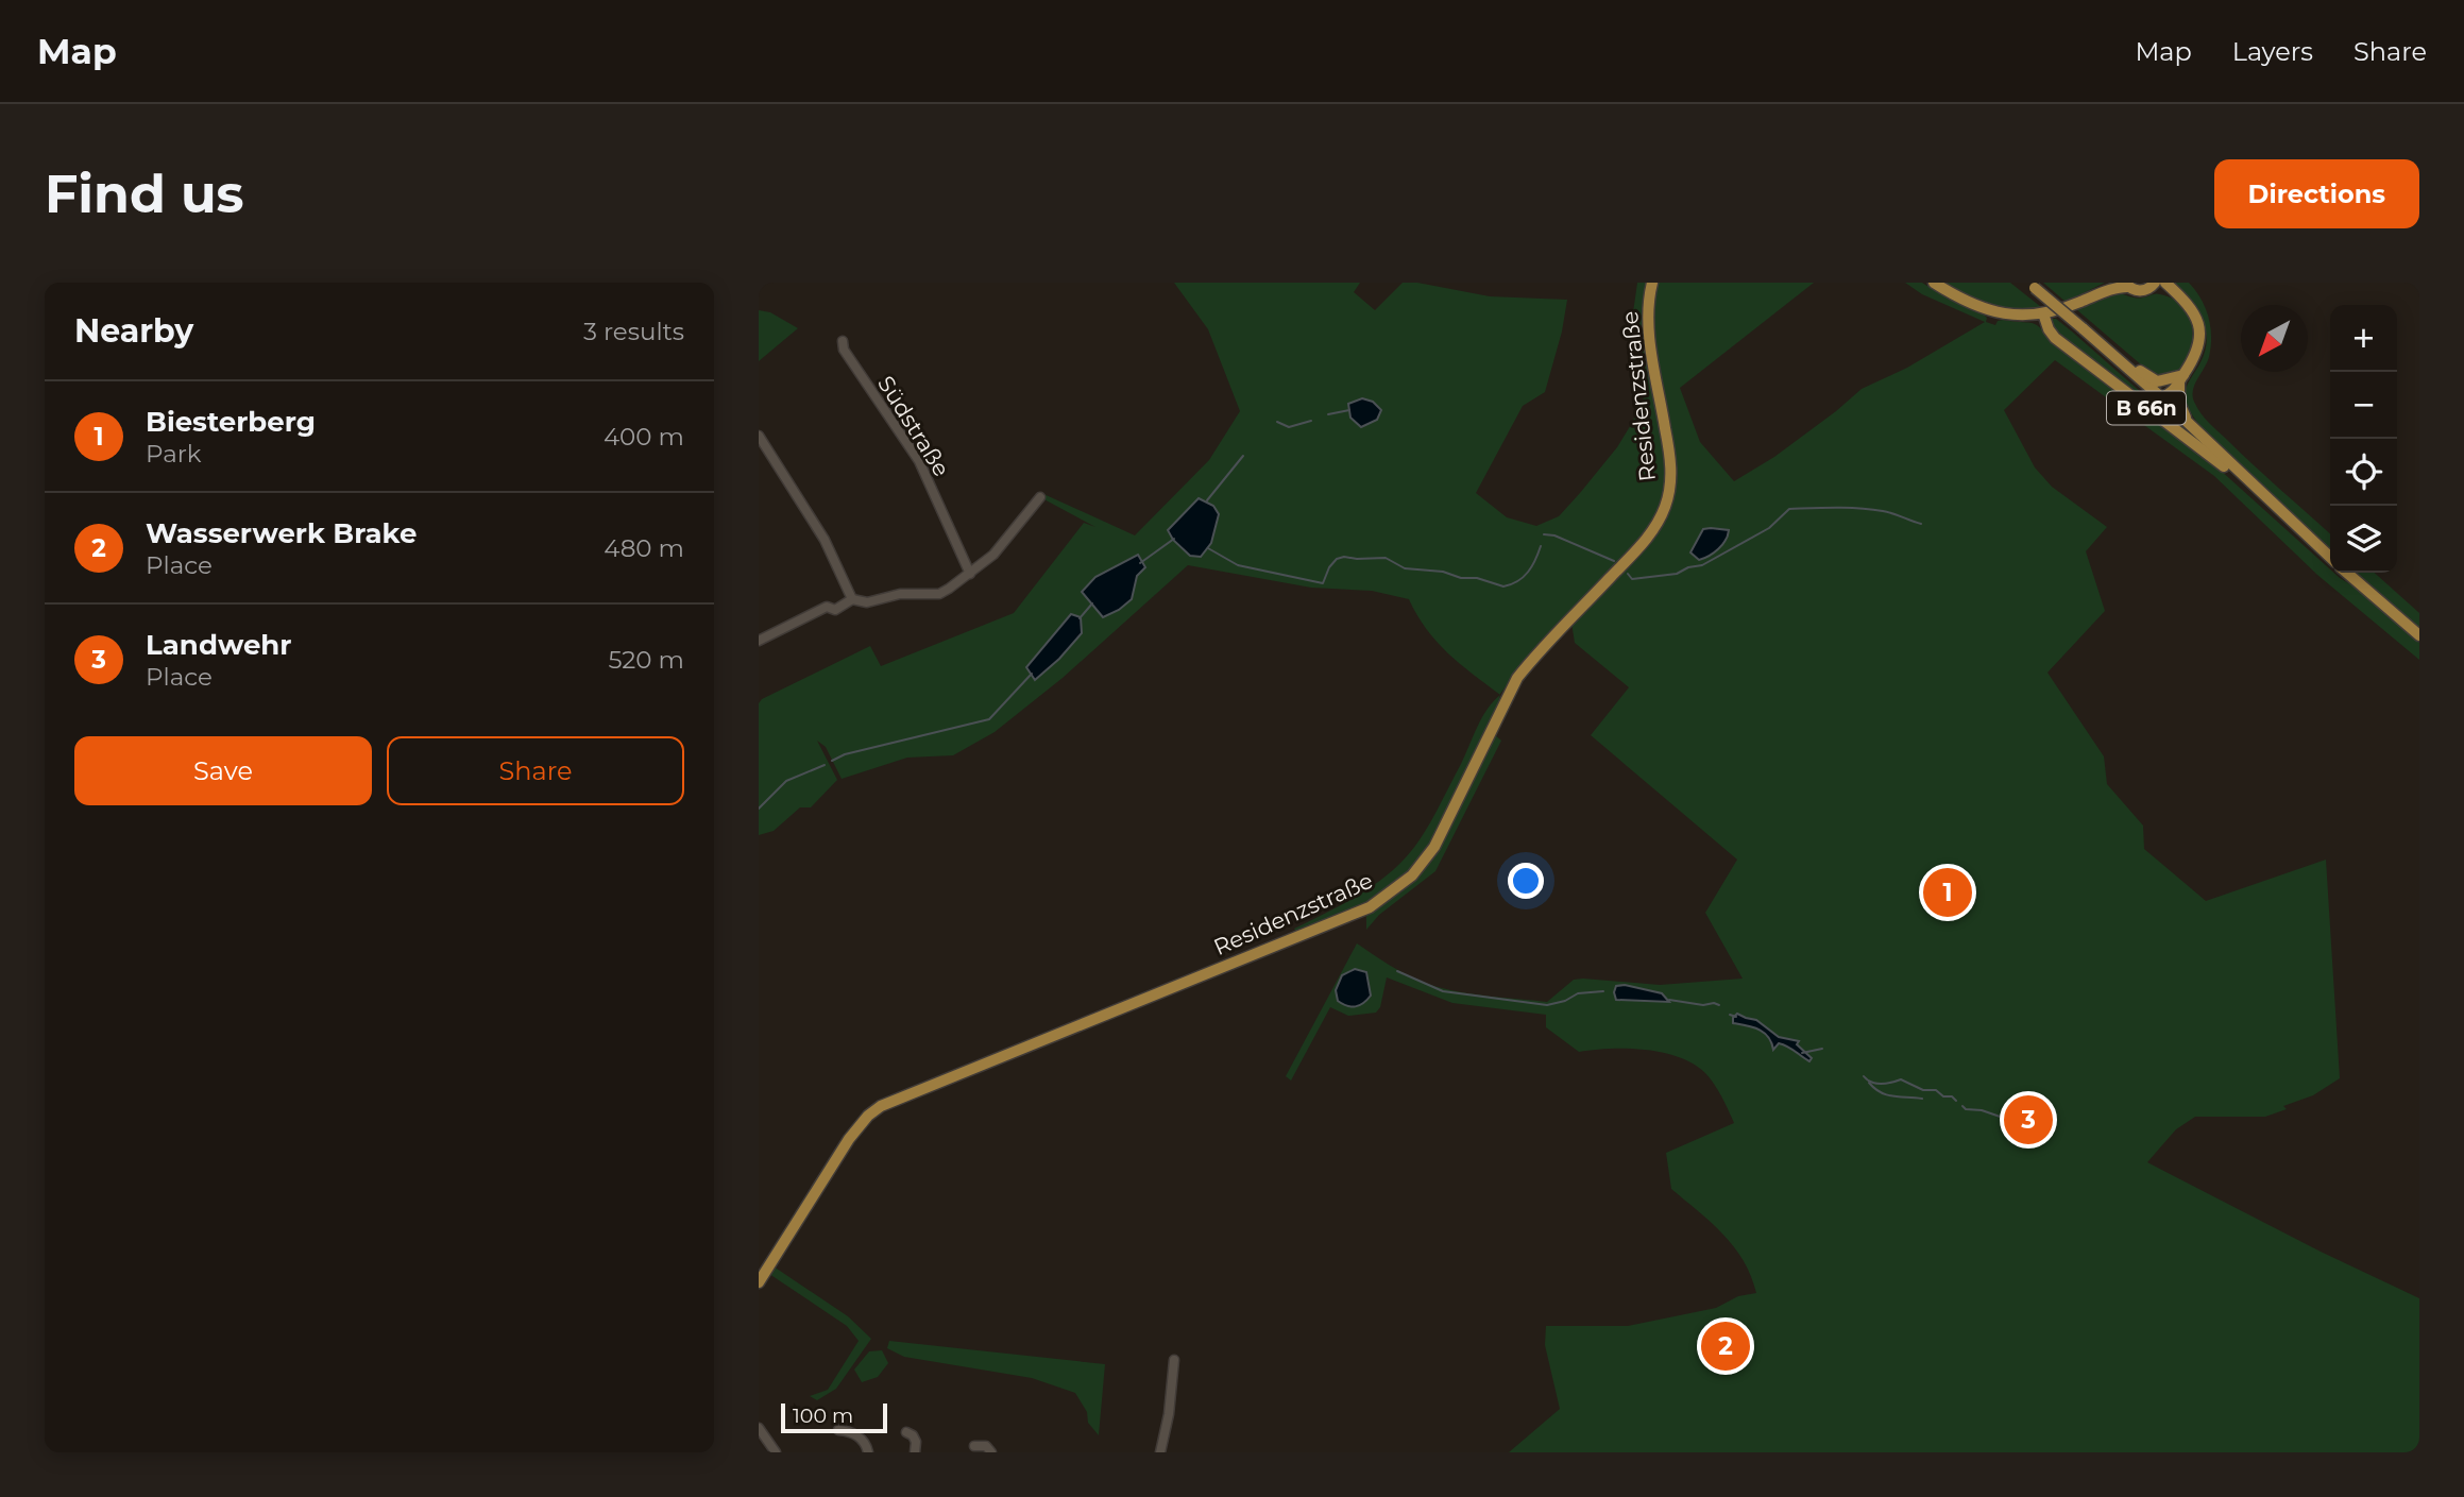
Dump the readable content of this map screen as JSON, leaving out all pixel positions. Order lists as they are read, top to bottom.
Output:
{
  "streets": {
    "main road": ["Residenzstraße", "B 66n"],
    "street": ["Südstraße"]
  },
  "scale_bar": "100 m",
  "north": "bottom left",
  "page": {
    "header": "Map",
    "nav": ["Map", "Layers", "Share"],
    "buttons": [
      "Directions",
      ["Save", "Share"]
    ],
    "title": "Find us",
    "heading": ["Nearby", "3 results"],
    "map_buttons": ["+", "−"],
    "list": [
      {
        "mark": "1",
        "name": "Biesterberg",
        "note": "Park",
        "value": "400 m"
      },
      {
        "mark": "2",
        "name": "Wasserwerk Brake",
        "note": "Place",
        "value": "480 m"
      },
      {
        "mark": "3",
        "name": "Landwehr",
        "note": "Place",
        "value": "520 m"
      }
    ],
    "pins": ["1", "3", "2"],
    "scale": "100 m"
  }
}
